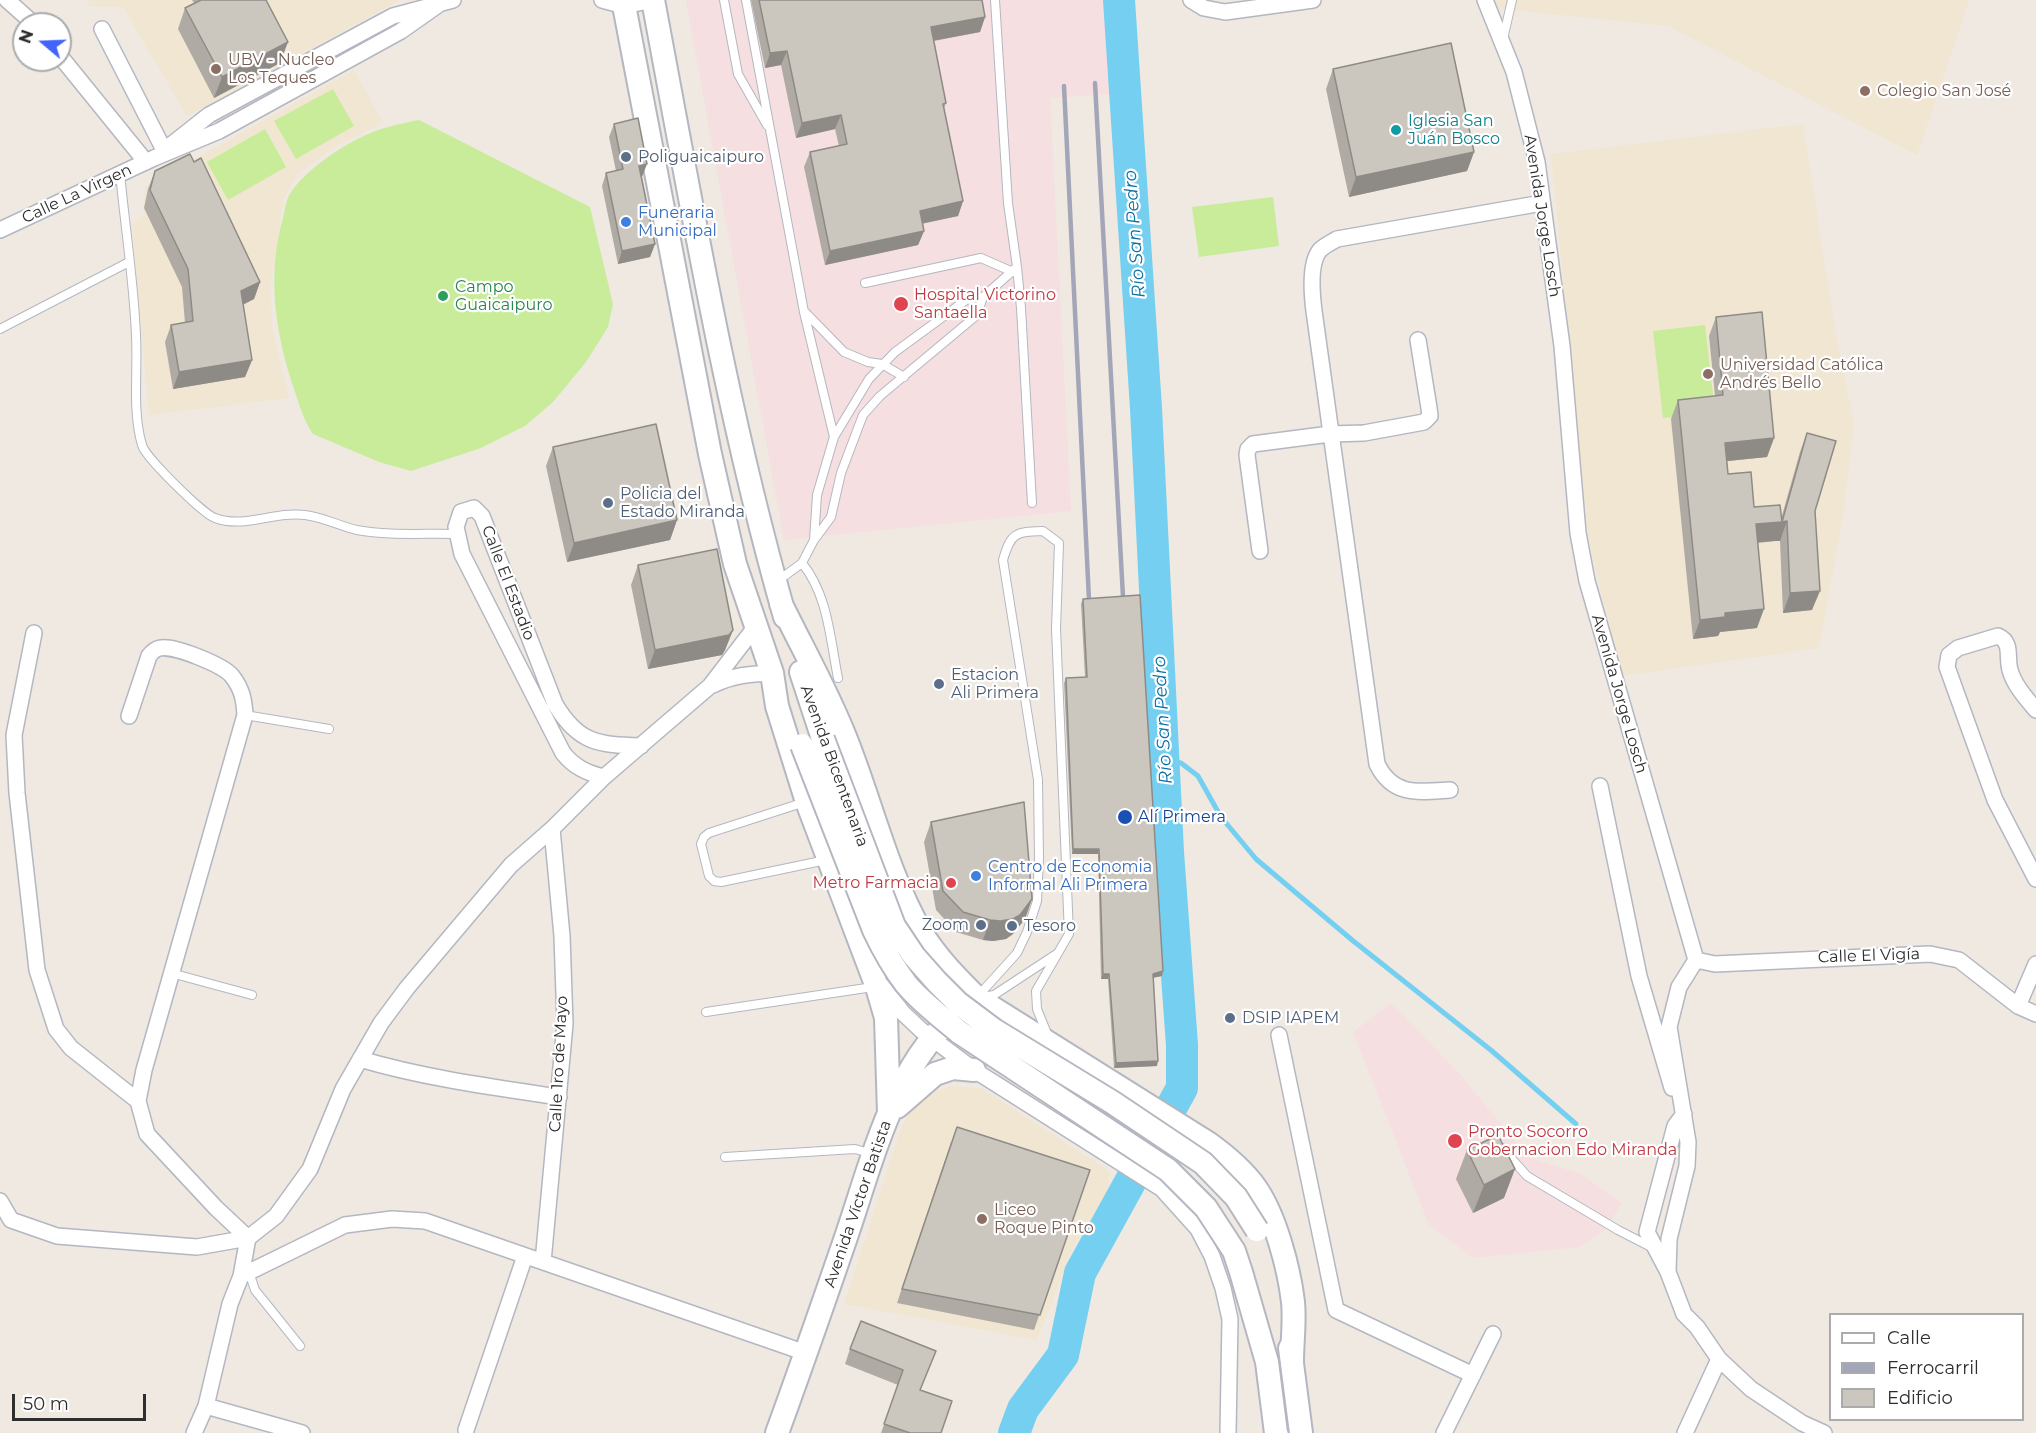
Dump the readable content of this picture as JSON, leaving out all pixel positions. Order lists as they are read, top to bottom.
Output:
{
  "streets": {
    "main road": ["Avenida Bicentenaria", "Avenida Víctor Batista"],
    "street": [
      "Calle La Virgen",
      "Avenida Jorge Losch",
      "Calle El Estadio",
      "Calle El Vigía",
      "Calle 1ro de Mayo"
    ]
  },
  "crossings": [
    ["Avenida Jorge Losch", "Calle El Vigía"]
  ],
  "water": ["Río San Pedro"],
  "places": [
    "UBV - Nucleo Los Teques",
    "Colegio San José",
    "Iglesia San Juán Bosco",
    "Poliguaicaipuro",
    "Funeraria Municipal",
    "Campo Guaicaipuro",
    "Hospital Victorino Santaella",
    "Universidad Católica Andrés Bello",
    "Policia del Estado Miranda",
    "Estacion Ali Primera",
    "Alí Primera",
    "Centro de Economia Informal Ali Primera",
    "Metro Farmacia",
    "Zoom",
    "Tesoro",
    "DSIP IAPEM",
    "Pronto Socorro Gobernacion Edo Miranda",
    "Liceo Roque Pinto"
  ],
  "legend": ["Calle", "Ferrocarril", "Edificio"],
  "scale_bar": "50 m",
  "north": "left"
}
